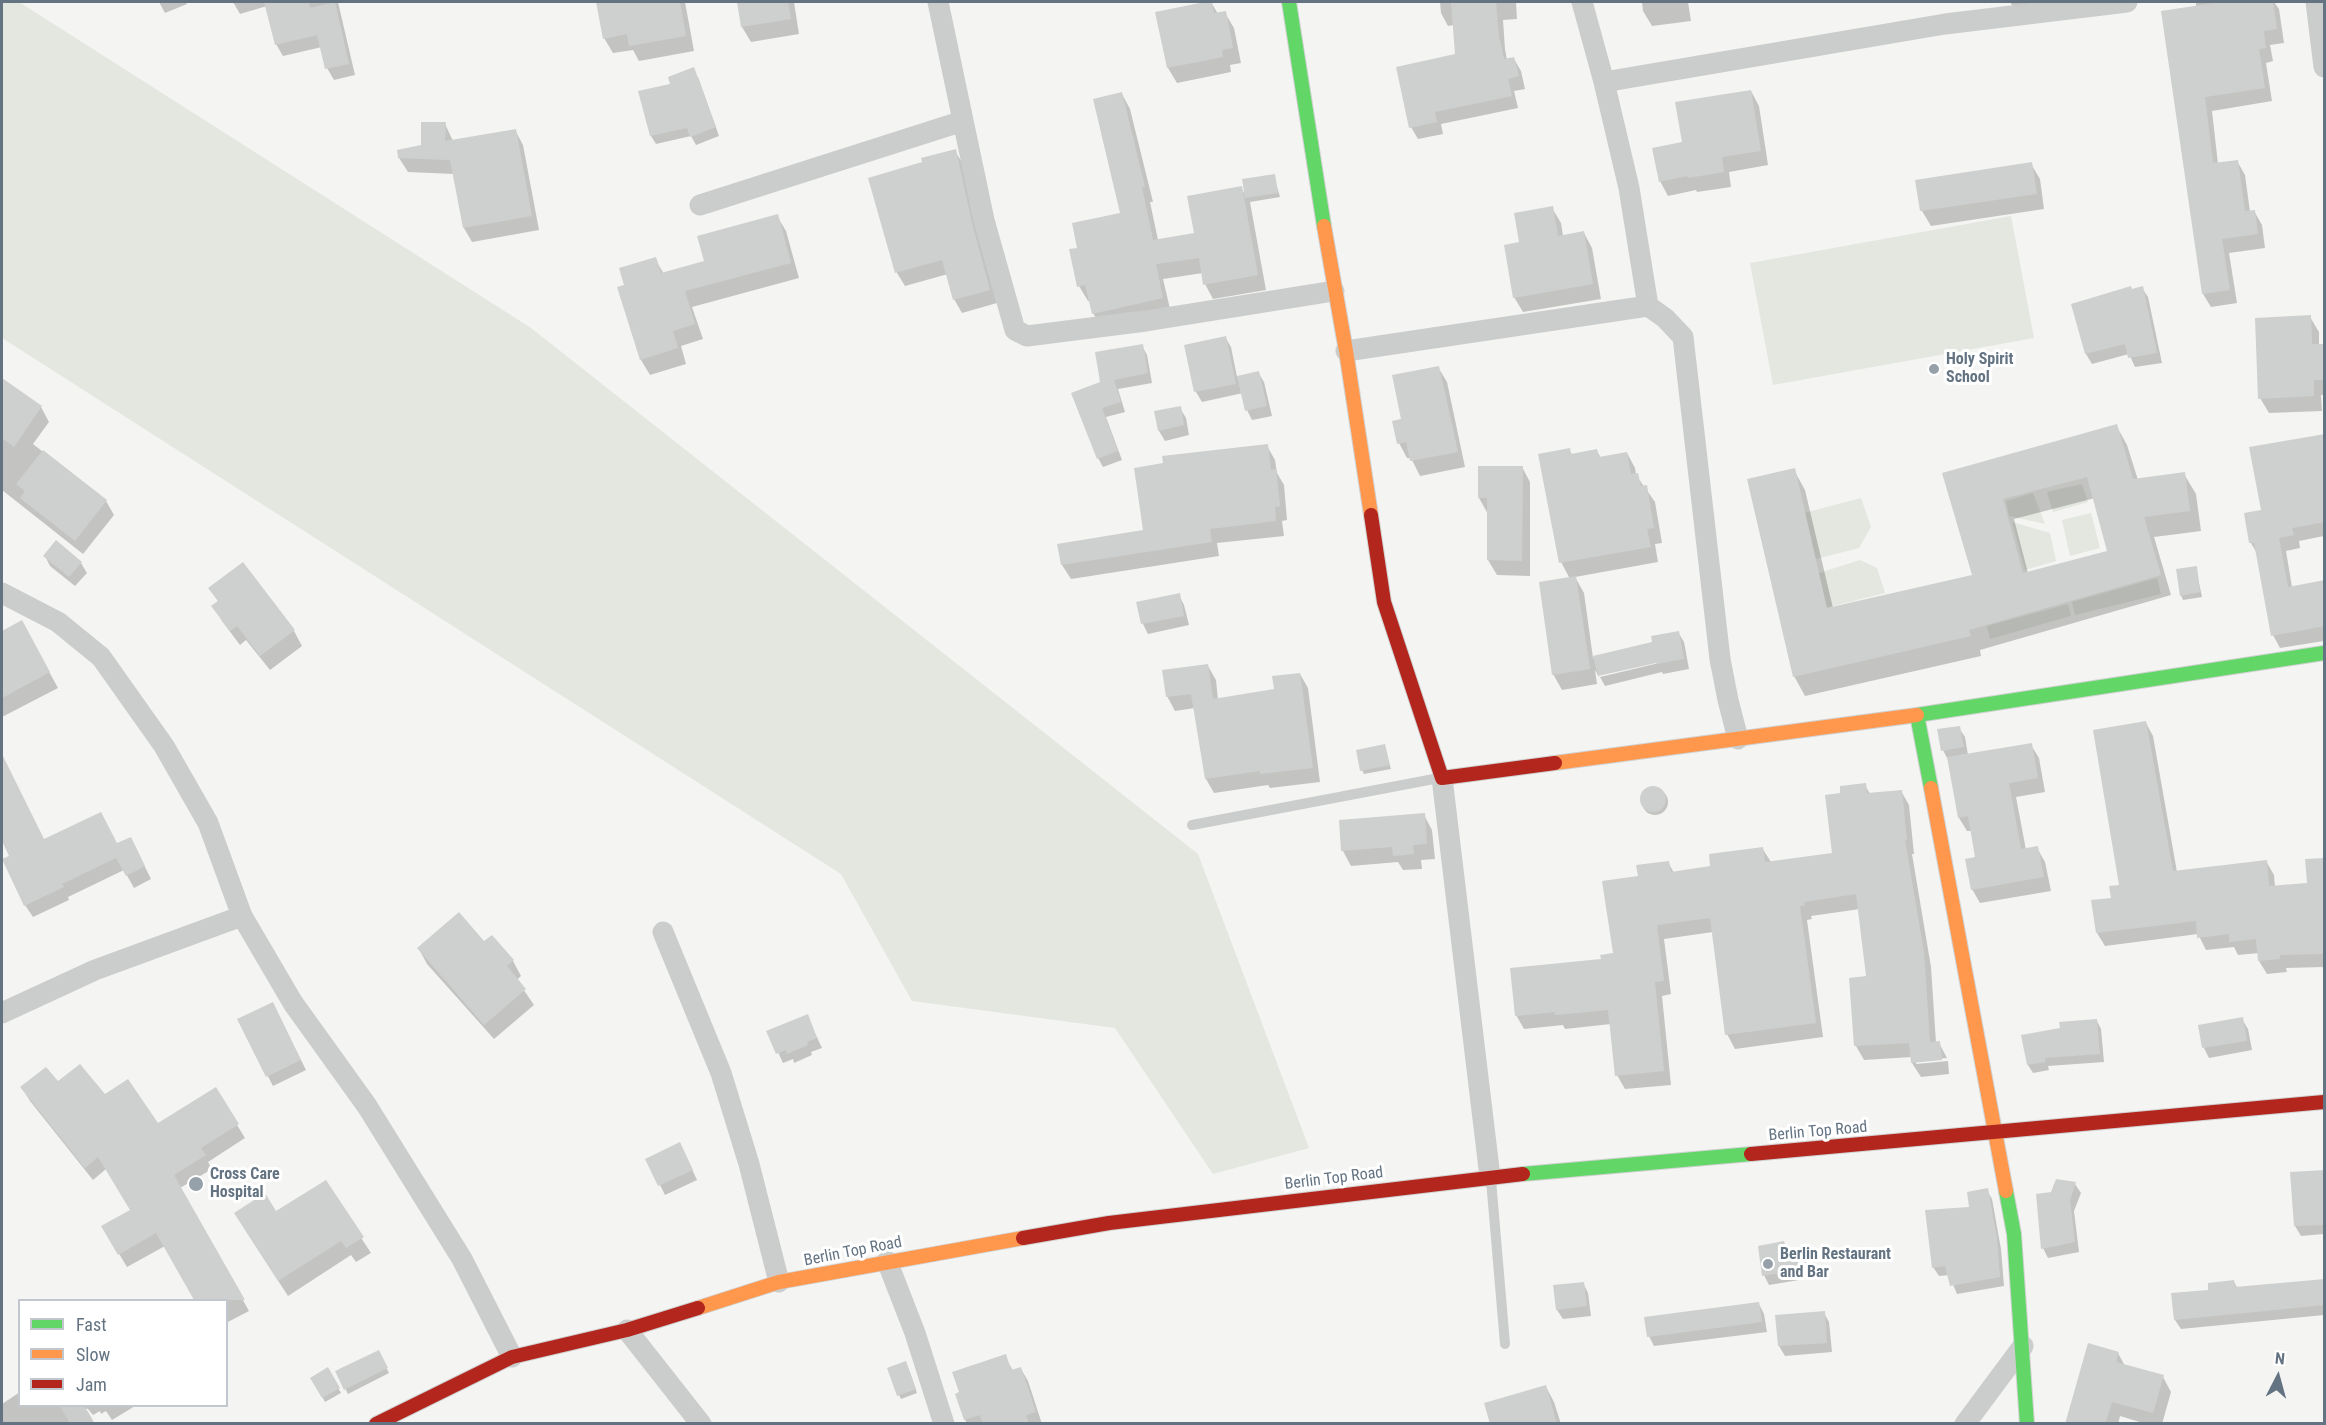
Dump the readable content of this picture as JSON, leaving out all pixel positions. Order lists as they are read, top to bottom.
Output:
{
  "streets": {
    "street": ["Berlin Top Road"]
  },
  "places": ["Holy Spirit School", "Cross Care Hospital", "Berlin Restaurant and Bar"],
  "legend": ["Fast", "Slow", "Jam"],
  "north": "top"
}
